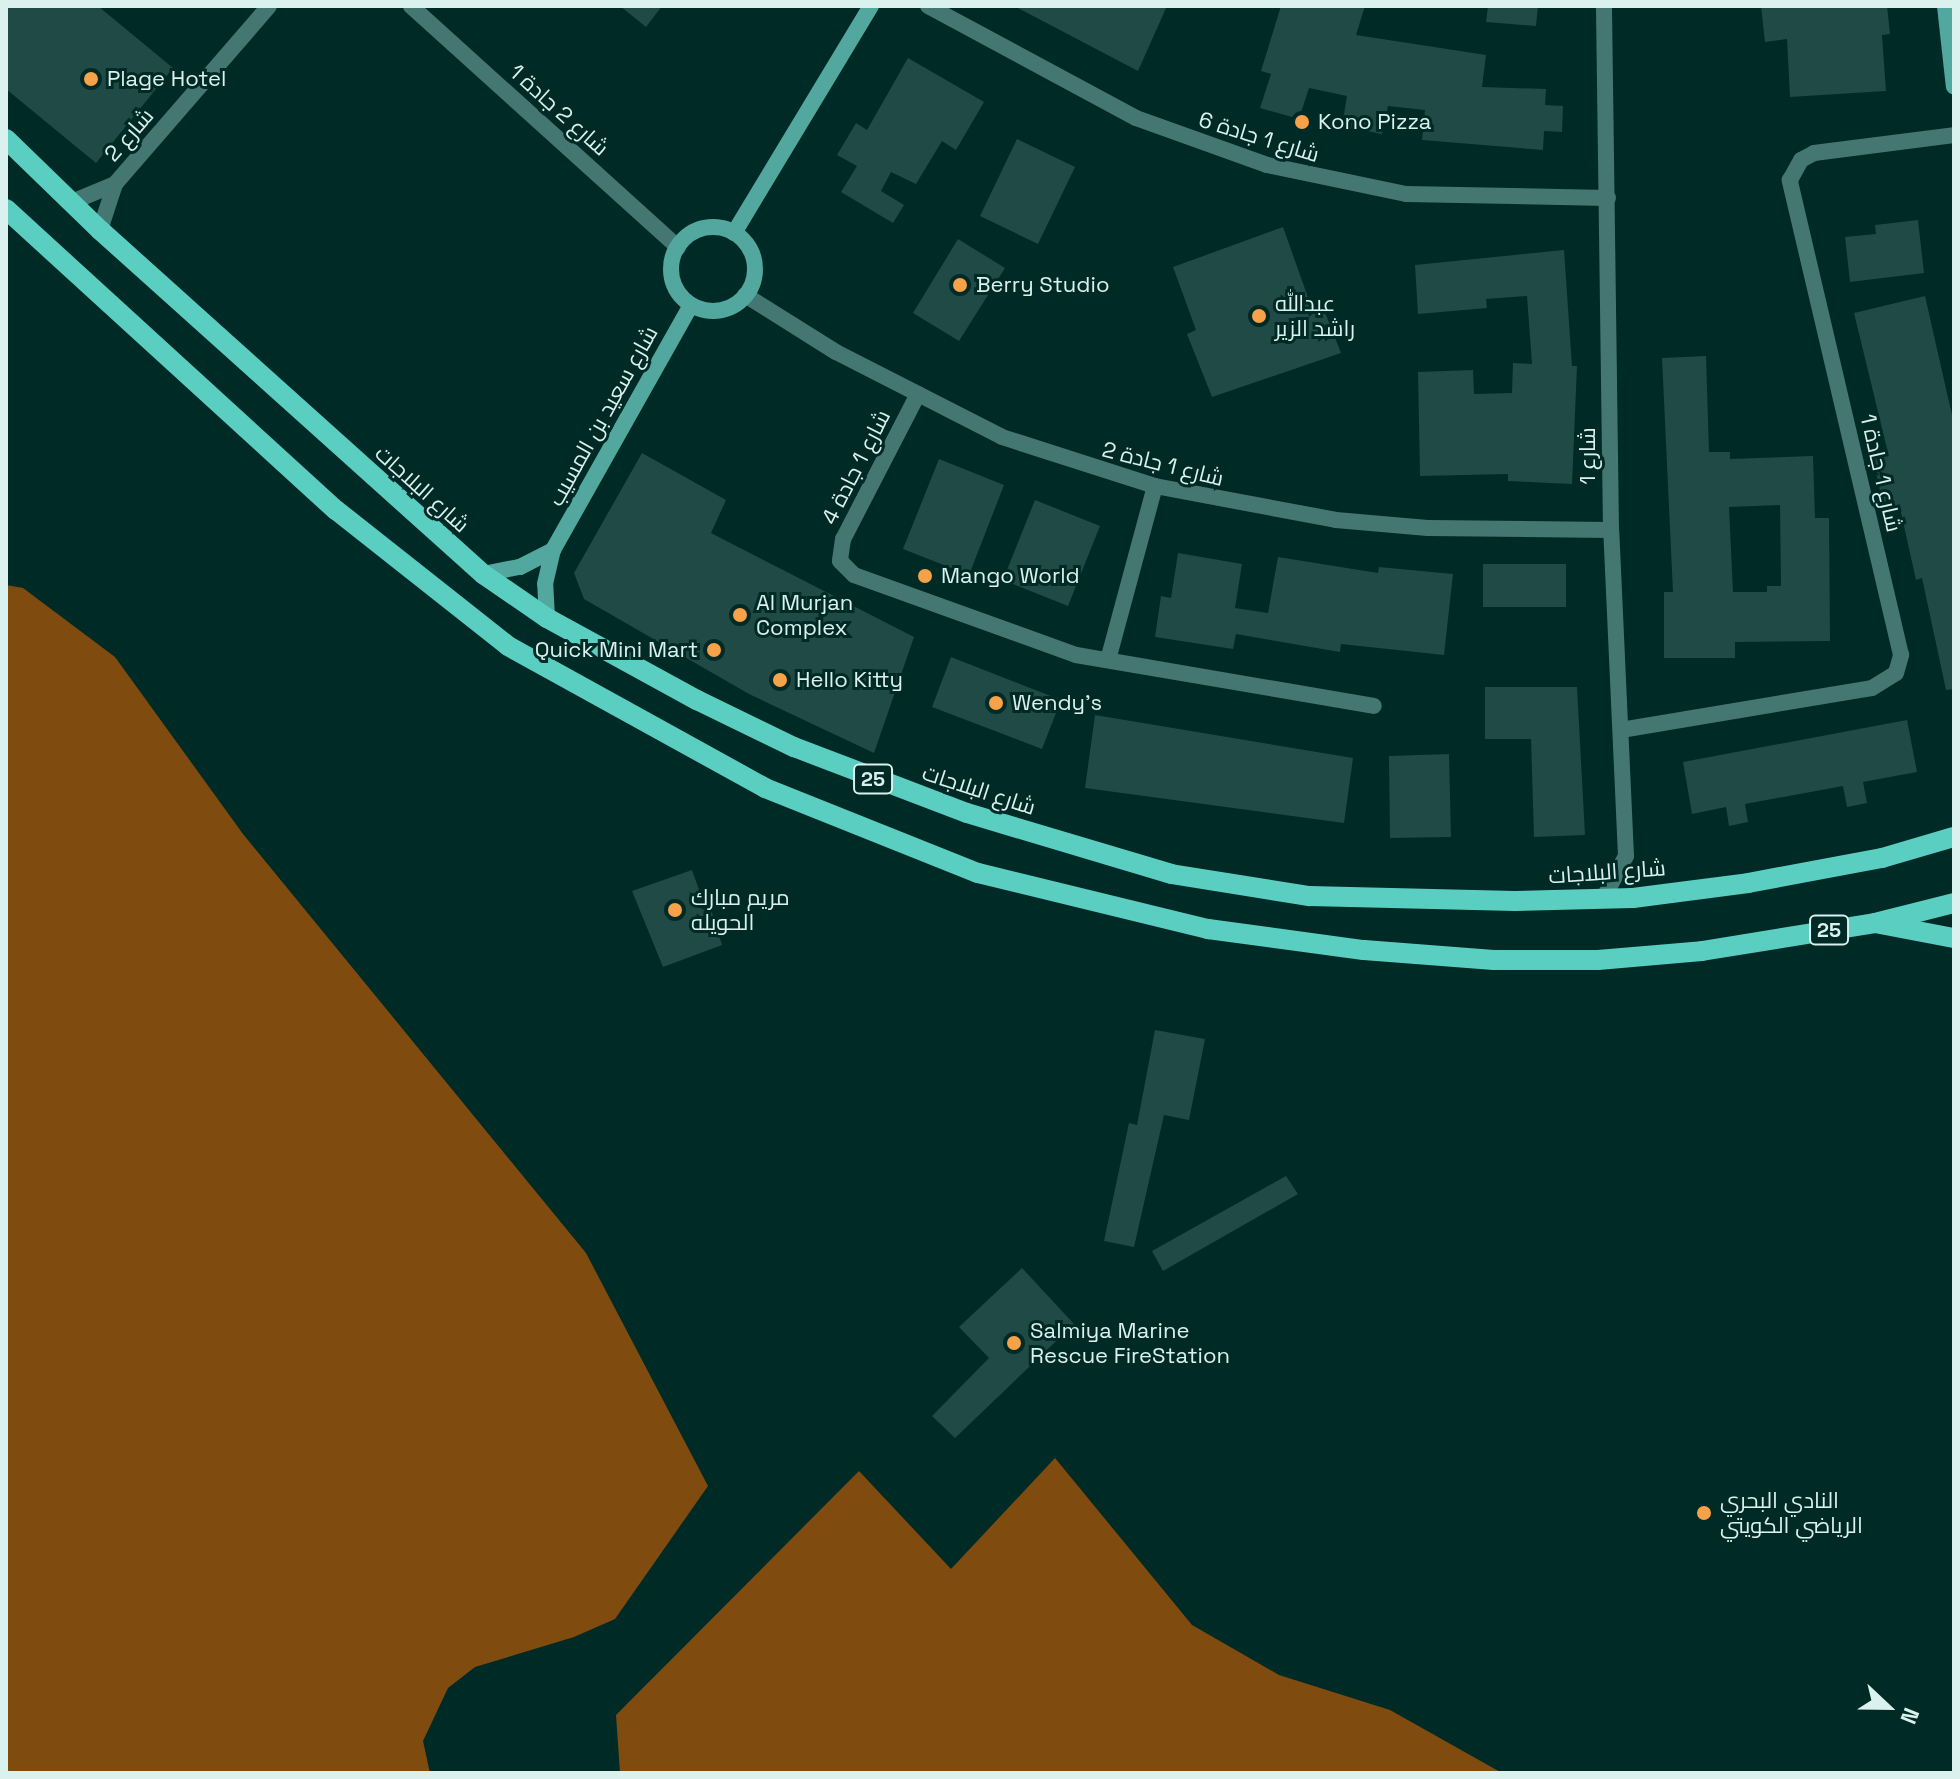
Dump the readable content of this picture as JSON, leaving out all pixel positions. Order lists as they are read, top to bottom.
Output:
{
  "streets": {
    "main road": ["شارع البلاجات", "25"],
    "street": [
      "شارع 2 جادة 1",
      "شارع 2",
      "شارع 1 جادة 6",
      "شارع سعيد بن المسيب",
      "شارع 1",
      "شارع 1 جادة 2",
      "شارع 1 جادة 4",
      "شارع 1 جادة 1"
    ]
  },
  "crossings": [
    ["شارع 2 جادة 1", "شارع سعيد بن المسيب"],
    ["شارع 2 جادة 1", "شارع 1 جادة 2"],
    ["شارع 2", "شارع البلاجات"],
    ["شارع 1 جادة 6", "شارع 1"],
    ["شارع سعيد بن المسيب", "شارع 1 جادة 2"],
    ["شارع سعيد بن المسيب", "شارع البلاجات"],
    ["شارع 1", "شارع 1 جادة 2"],
    ["شارع 1", "شارع 1 جادة 1"],
    ["شارع 1", "شارع البلاجات"],
    ["شارع 1 جادة 2", "شارع 1 جادة 4"]
  ],
  "places": [
    "Plage Hotel",
    "Kono Pizza",
    "Berry Studio",
    "عبدالله راشد الزير",
    "Mango World",
    "Al Murjan Complex",
    "Quick Mini Mart",
    "Hello Kitty",
    "Wendy's",
    "مريم مبارك الحويله",
    "Salmiya Marine Rescue FireStation",
    "النادي البحري الرياضي الكويتي"
  ],
  "north": "right"
}
